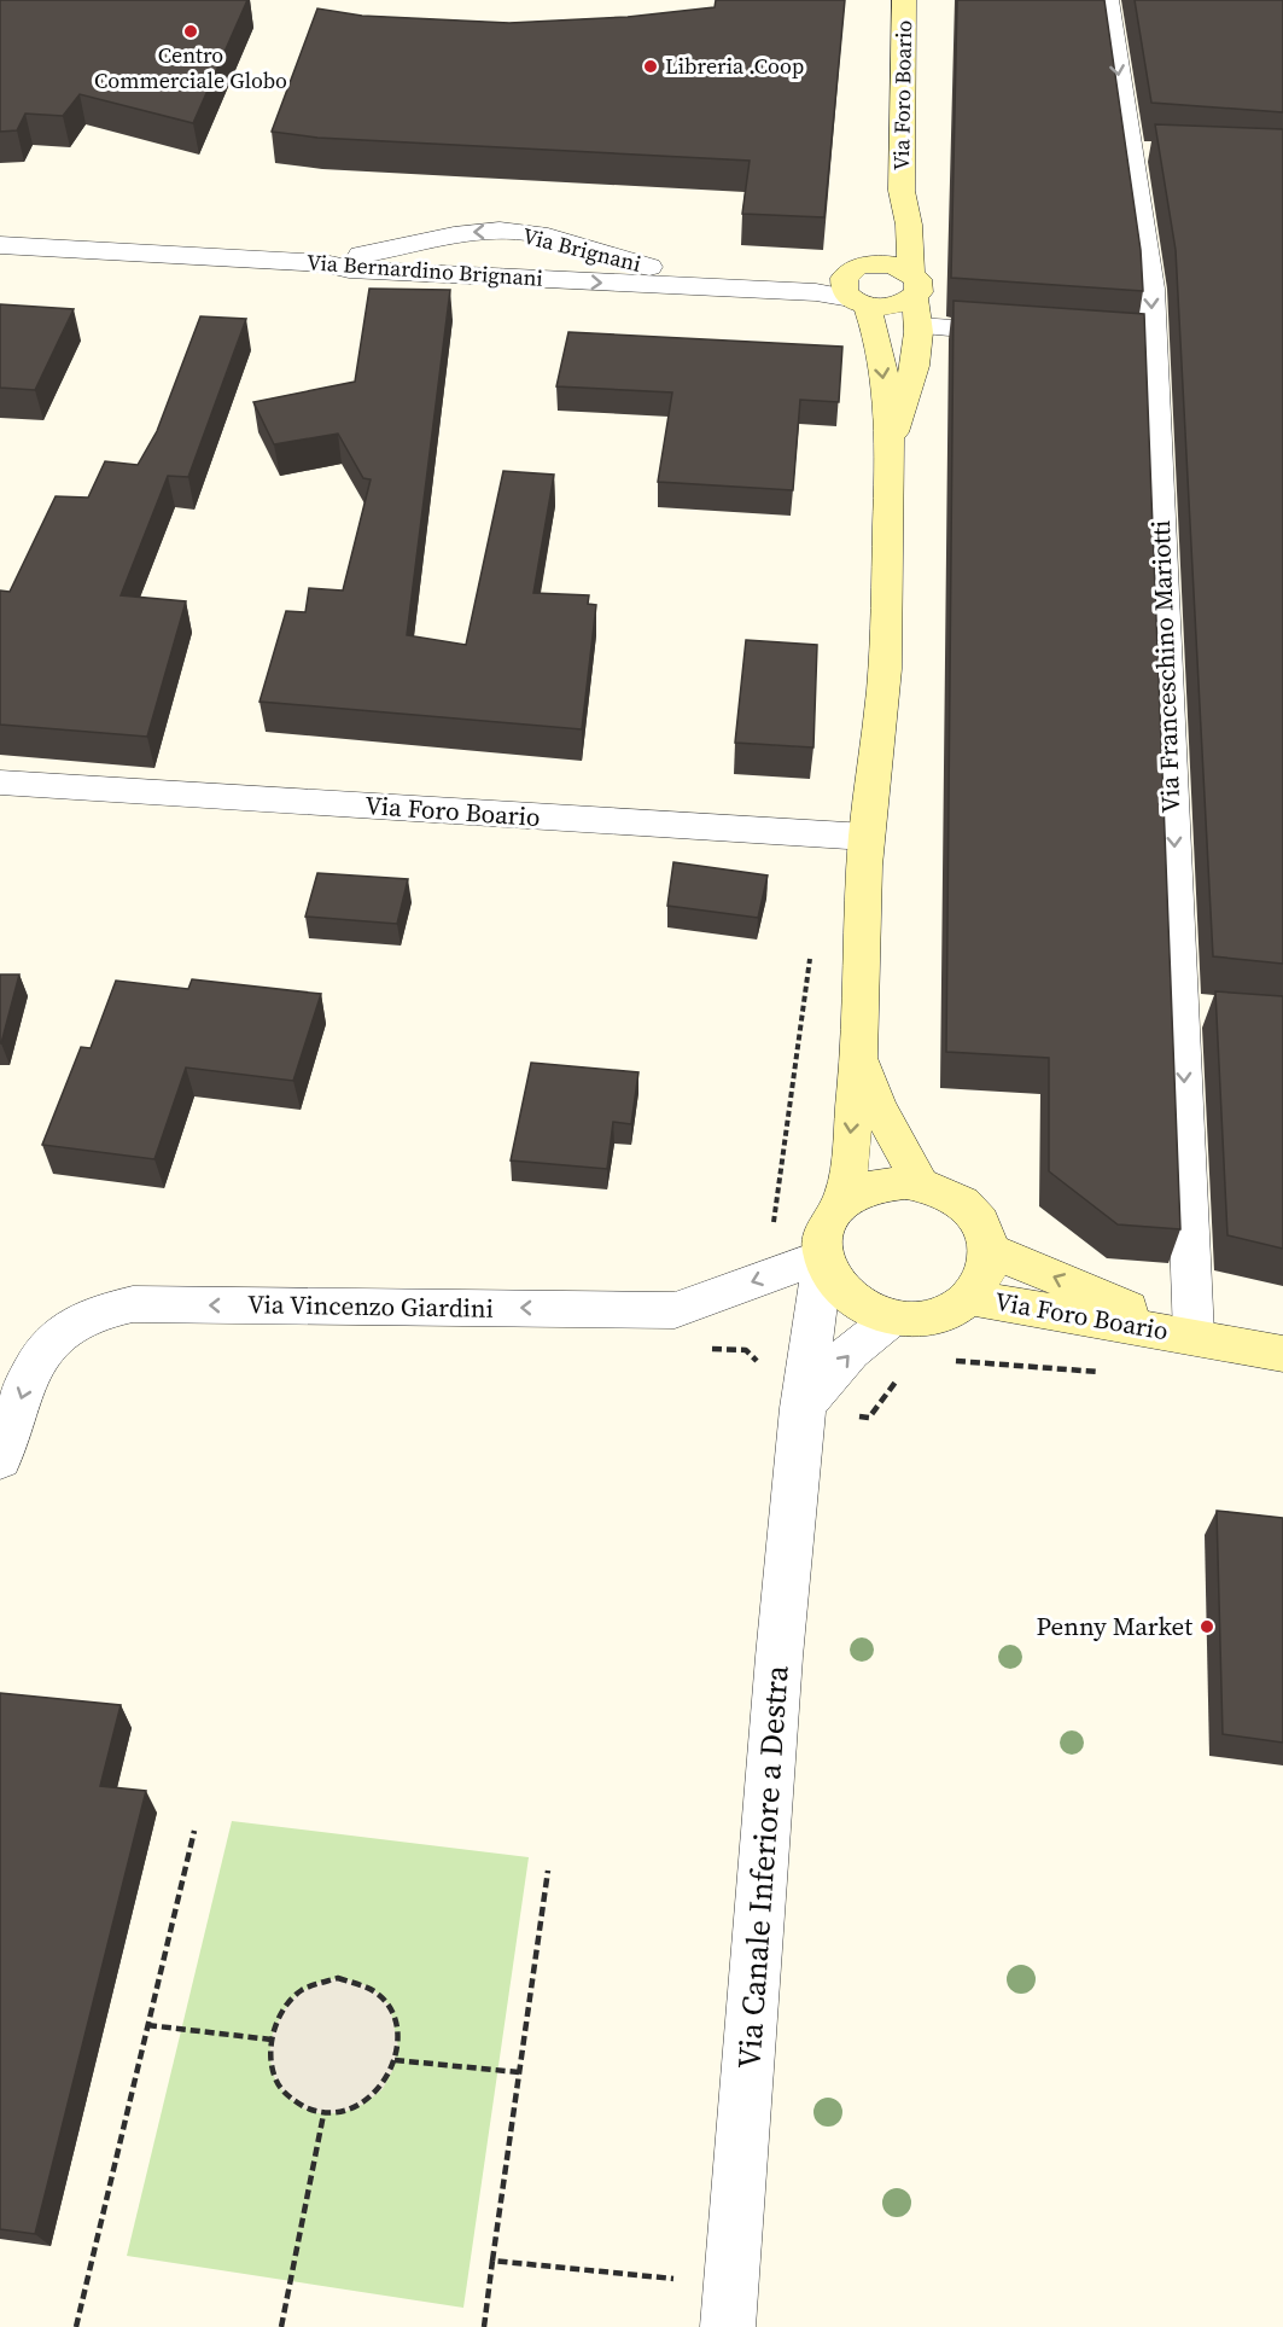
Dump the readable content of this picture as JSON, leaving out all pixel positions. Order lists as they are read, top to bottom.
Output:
{
  "streets": {
    "street": [
      "Via Foro Boario",
      "Via Brignani",
      "Via Bernardino Brignani",
      "Via Franceschino Mariotti",
      "Via Vincenzo Giardini",
      "Via Canale Inferiore a Destra"
    ]
  },
  "crossings": [
    ["Via Foro Boario", "Via Bernardino Brignani"],
    ["Via Foro Boario", "Via Franceschino Mariotti"],
    ["Via Foro Boario", "Via Vincenzo Giardini"],
    ["Via Foro Boario", "Via Canale Inferiore a Destra"],
    ["Via Brignani", "Via Bernardino Brignani"],
    ["Via Vincenzo Giardini", "Via Canale Inferiore a Destra"]
  ],
  "one_way": ["Via Brignani", "Via Franceschino Mariotti", "Via Vincenzo Giardini"],
  "places": ["Centro Commerciale Globo", "Libreria .Coop", "Penny Market"]
}
